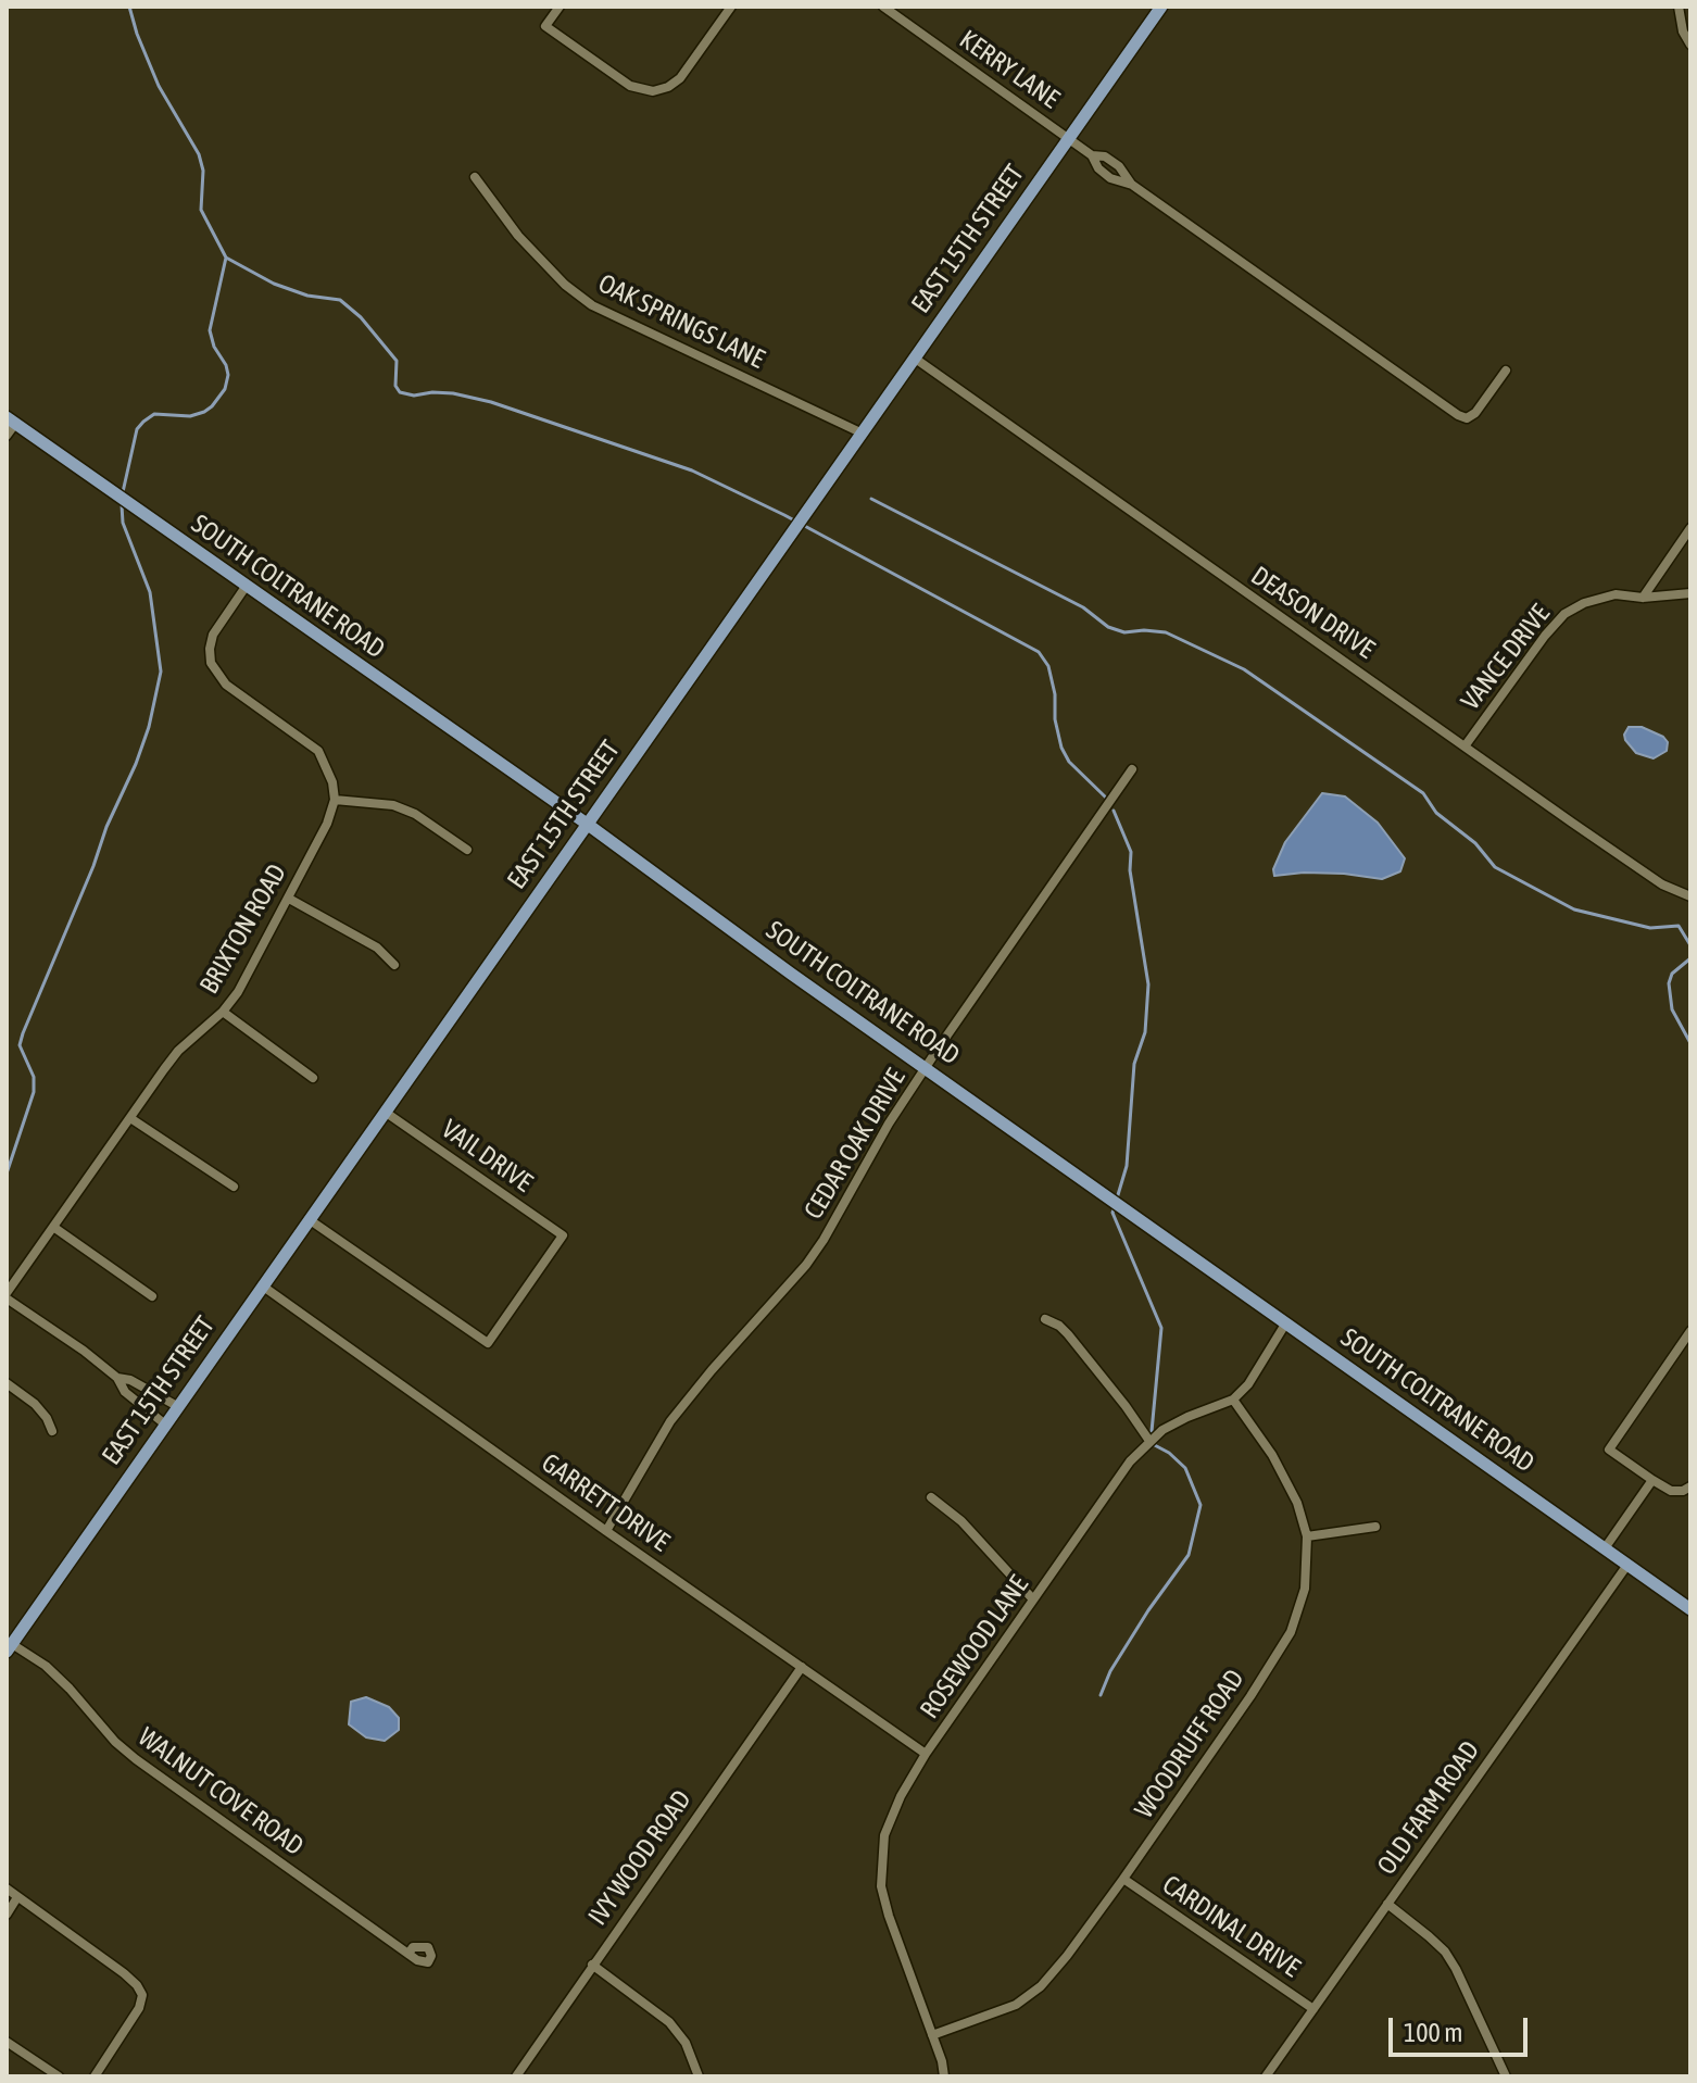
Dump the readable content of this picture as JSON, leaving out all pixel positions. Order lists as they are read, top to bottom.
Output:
{
  "streets": {
    "main road": ["EAST 15TH STREET", "SOUTH COLTRANE ROAD"],
    "street": [
      "KERRY LANE",
      "OAK SPRINGS LANE",
      "DEASON DRIVE",
      "VANCE DRIVE",
      "BRIXTON ROAD",
      "CEDAR OAK DRIVE",
      "VAIL DRIVE",
      "GARRETT DRIVE",
      "ROSEWOOD LANE",
      "WOODRUFF ROAD",
      "WALNUT COVE ROAD",
      "OLD FARM ROAD",
      "IVY WOOD ROAD",
      "CARDINAL DRIVE"
    ]
  },
  "crossings": [
    ["KERRY LANE", "EAST 15TH STREET"],
    ["EAST 15TH STREET", "OAK SPRINGS LANE"],
    ["EAST 15TH STREET", "SOUTH COLTRANE ROAD"],
    ["EAST 15TH STREET", "DEASON DRIVE"],
    ["EAST 15TH STREET", "VAIL DRIVE"],
    ["EAST 15TH STREET", "GARRETT DRIVE"],
    ["EAST 15TH STREET", "WALNUT COVE ROAD"],
    ["SOUTH COLTRANE ROAD", "CEDAR OAK DRIVE"],
    ["SOUTH COLTRANE ROAD", "OLD FARM ROAD"],
    ["DEASON DRIVE", "VANCE DRIVE"],
    ["CEDAR OAK DRIVE", "GARRETT DRIVE"],
    ["GARRETT DRIVE", "ROSEWOOD LANE"],
    ["GARRETT DRIVE", "IVY WOOD ROAD"],
    ["ROSEWOOD LANE", "WOODRUFF ROAD"],
    ["WOODRUFF ROAD", "CARDINAL DRIVE"],
    ["OLD FARM ROAD", "CARDINAL DRIVE"]
  ],
  "scale_bar": "100 m"
}
